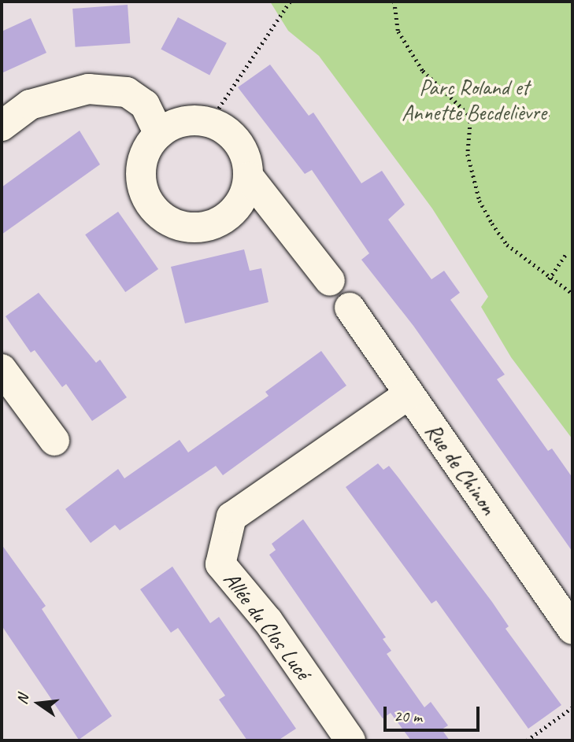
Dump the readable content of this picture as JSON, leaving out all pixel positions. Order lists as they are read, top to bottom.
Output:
{
  "streets": {
    "street": ["Rue de Chinon", "Allée du Clos Lucé"]
  },
  "crossings": [
    ["Rue de Chinon", "Allée du Clos Lucé"]
  ],
  "parks": ["Parc Roland et Annette Becdelièvre"],
  "scale_bar": "20 m",
  "north": "left"
}
